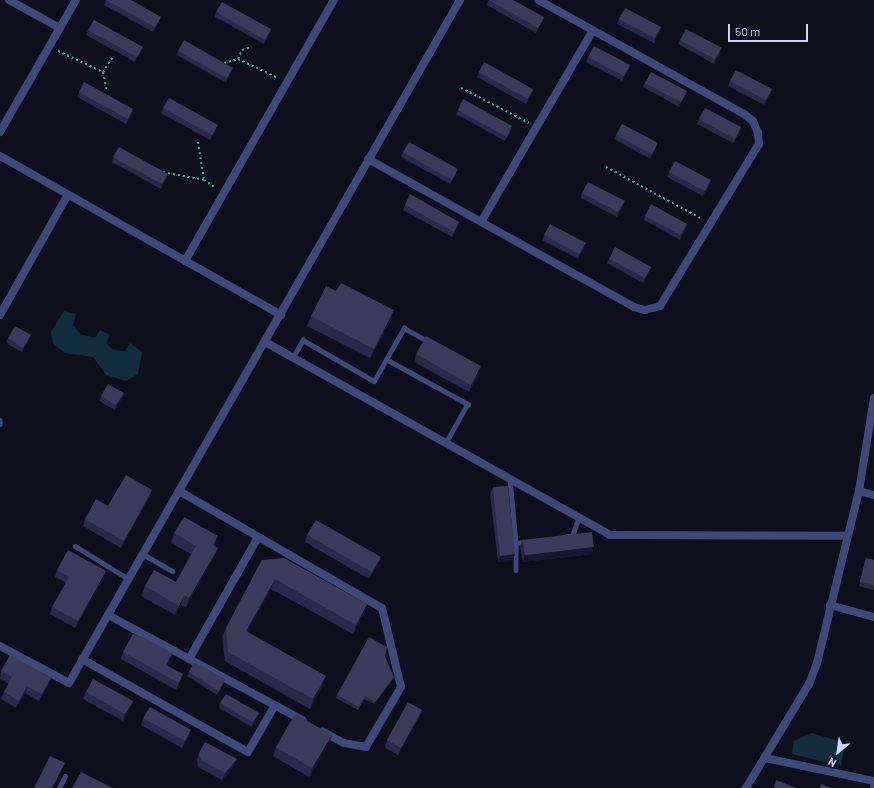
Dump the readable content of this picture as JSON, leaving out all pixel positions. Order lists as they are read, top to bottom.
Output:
{
  "scale_bar": "50 m",
  "north": "bottom left"
}
